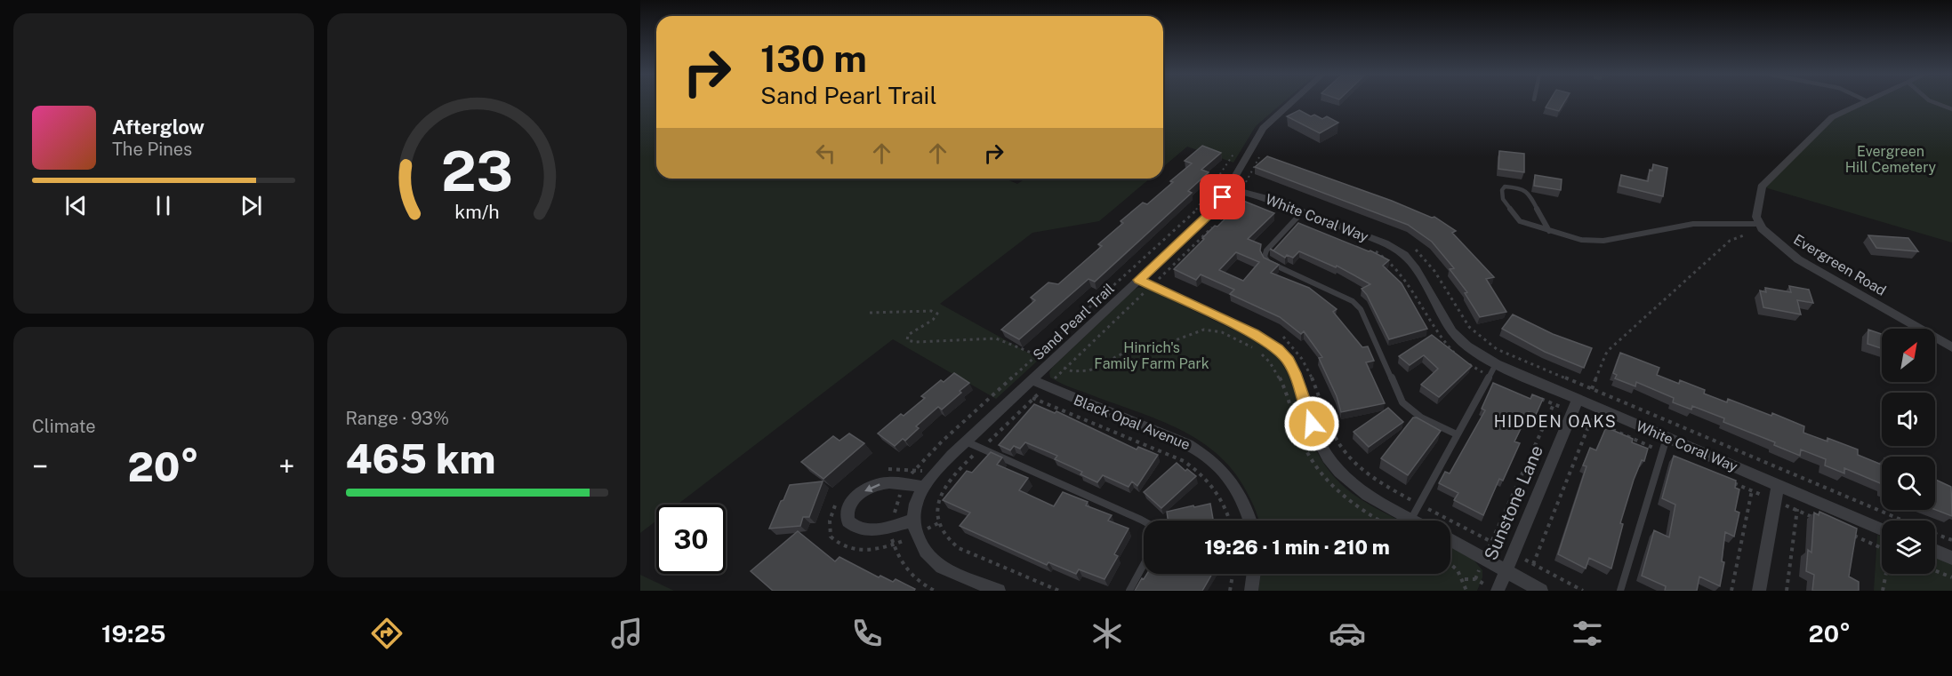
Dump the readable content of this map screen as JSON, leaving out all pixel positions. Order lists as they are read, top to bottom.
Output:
{
  "streets": {
    "street": [
      "White Coral Way",
      "Evergreen Road",
      "Sand Pearl Trail",
      "Black Opal Avenue",
      "Sunstone Lane"
    ]
  },
  "crossings": [
    ["White Coral Way", "Sand Pearl Trail"],
    ["White Coral Way", "Sunstone Lane"],
    ["Sand Pearl Trail", "Black Opal Avenue"]
  ],
  "districts": ["HIDDEN OAKS"],
  "parks": ["Evergreen Hill Cemetery", "Hinrich's Family Farm Park"],
  "north": "top right",
  "page": {
    "turn": ["130 m", "Sand Pearl Trail"],
    "song": ["Afterglow", "The Pines"],
    "tile": [
      "Climate",
      ["Range · 93%", "465 km"]
    ],
    "heat": ["−", "20°", "+"],
    "limit": "30",
    "trip": "19:26 · 1 min · 210 m",
    "tabs": ["19:25", "20°"],
    "gauge": ["23", "km/h"]
  }
}
